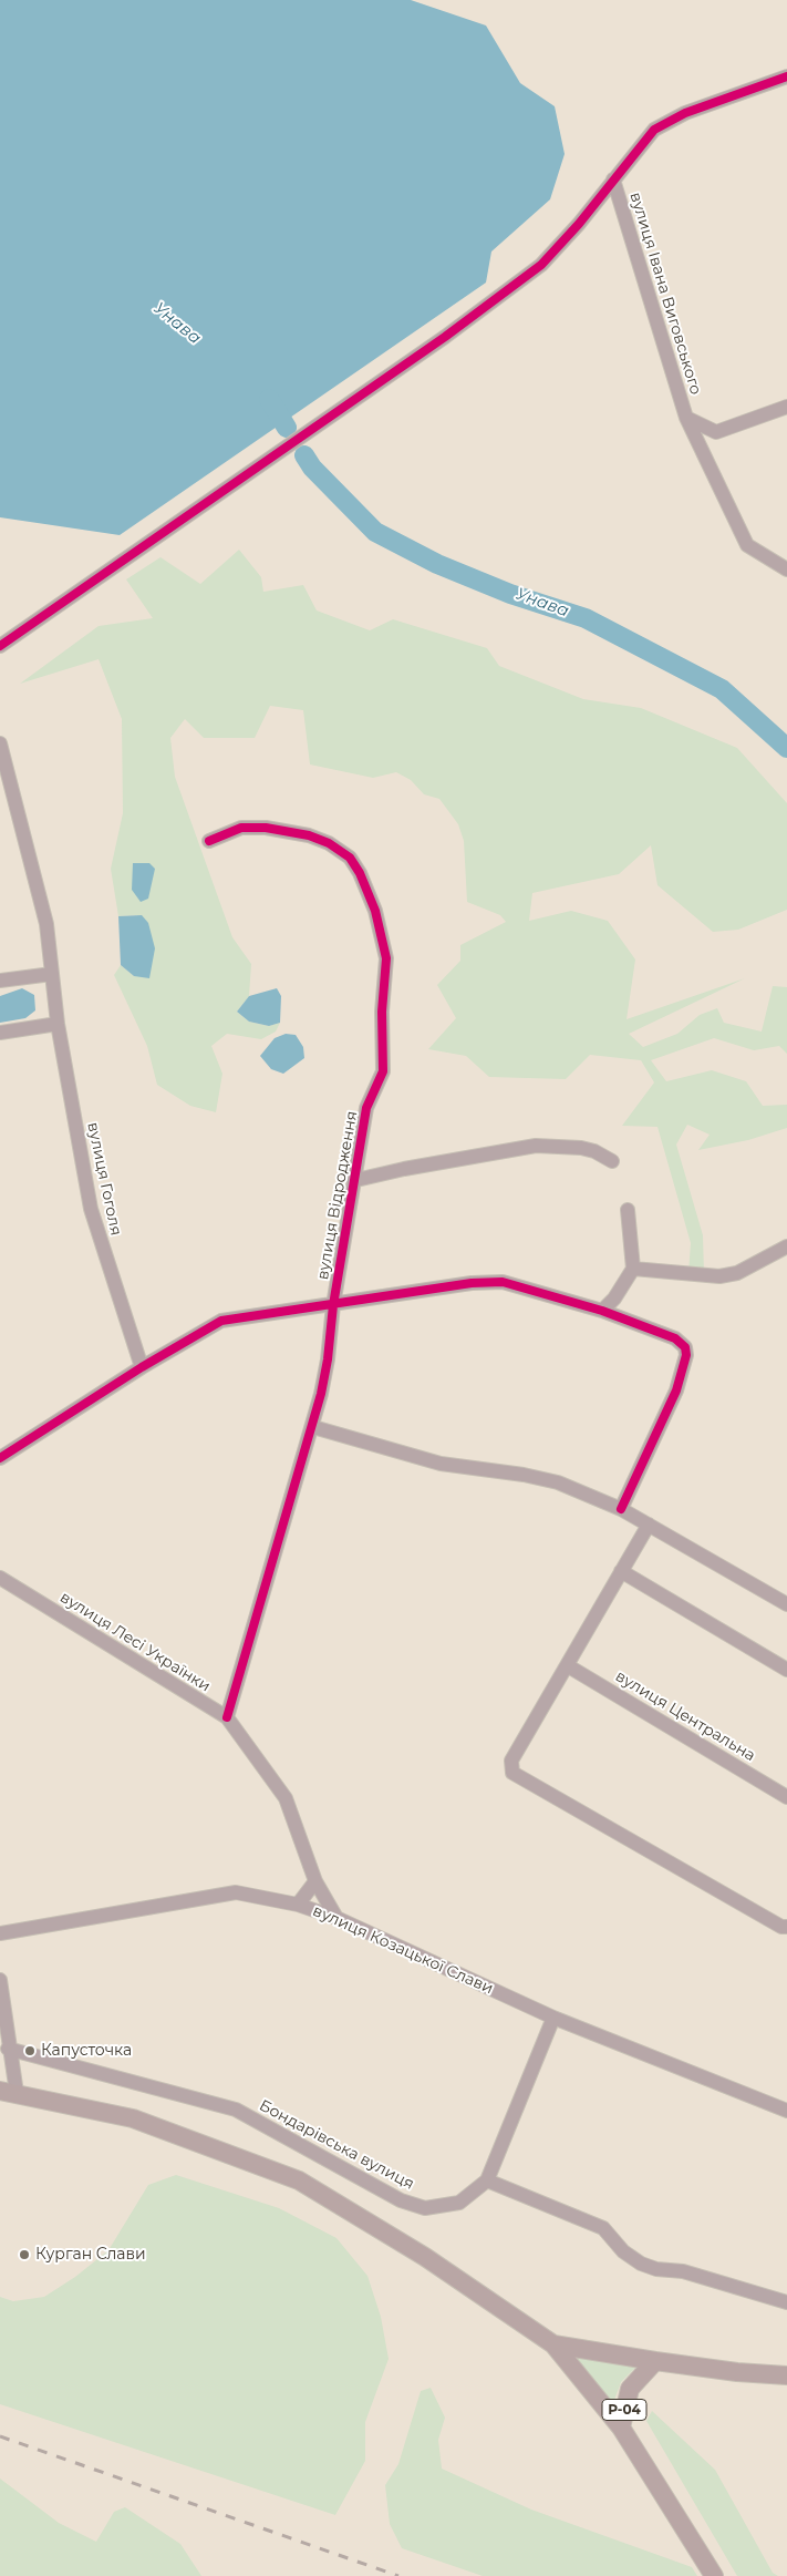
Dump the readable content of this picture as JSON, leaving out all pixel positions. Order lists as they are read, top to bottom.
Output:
{
  "streets": {
    "main road": ["Р-04"],
    "street": [
      "вулиця Івана Виговського",
      "вулиця Гоголя",
      "вулиця Відродження",
      "вулиця Лесі Українки",
      "вулиця Центральна",
      "вулиця Козацької Слави",
      "Бондарівська вулиця"
    ]
  },
  "crossings": [
    ["вулиця Відродження", "вулиця Лесі Українки"],
    ["вулиця Лесі Українки", "вулиця Козацької Слави"]
  ],
  "water": ["Унава"],
  "places": ["Капусточка", "Курган Слави"]
}
